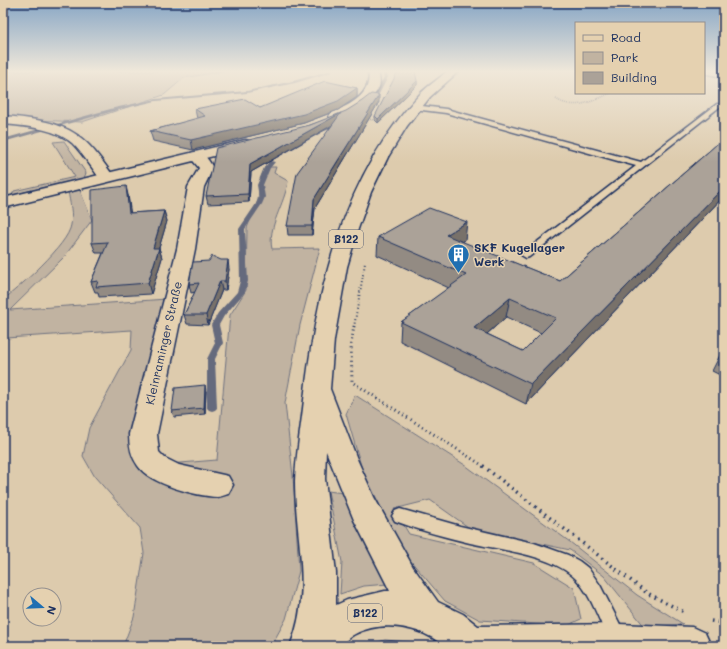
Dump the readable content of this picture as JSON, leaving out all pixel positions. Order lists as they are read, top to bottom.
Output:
{
  "streets": {
    "main road": ["B122", "Kleinraminger Straße"]
  },
  "places": {
    "building": ["SKF Kugellager Werk"]
  },
  "legend": ["Road", "Park", "Building"],
  "north": "right"
}
